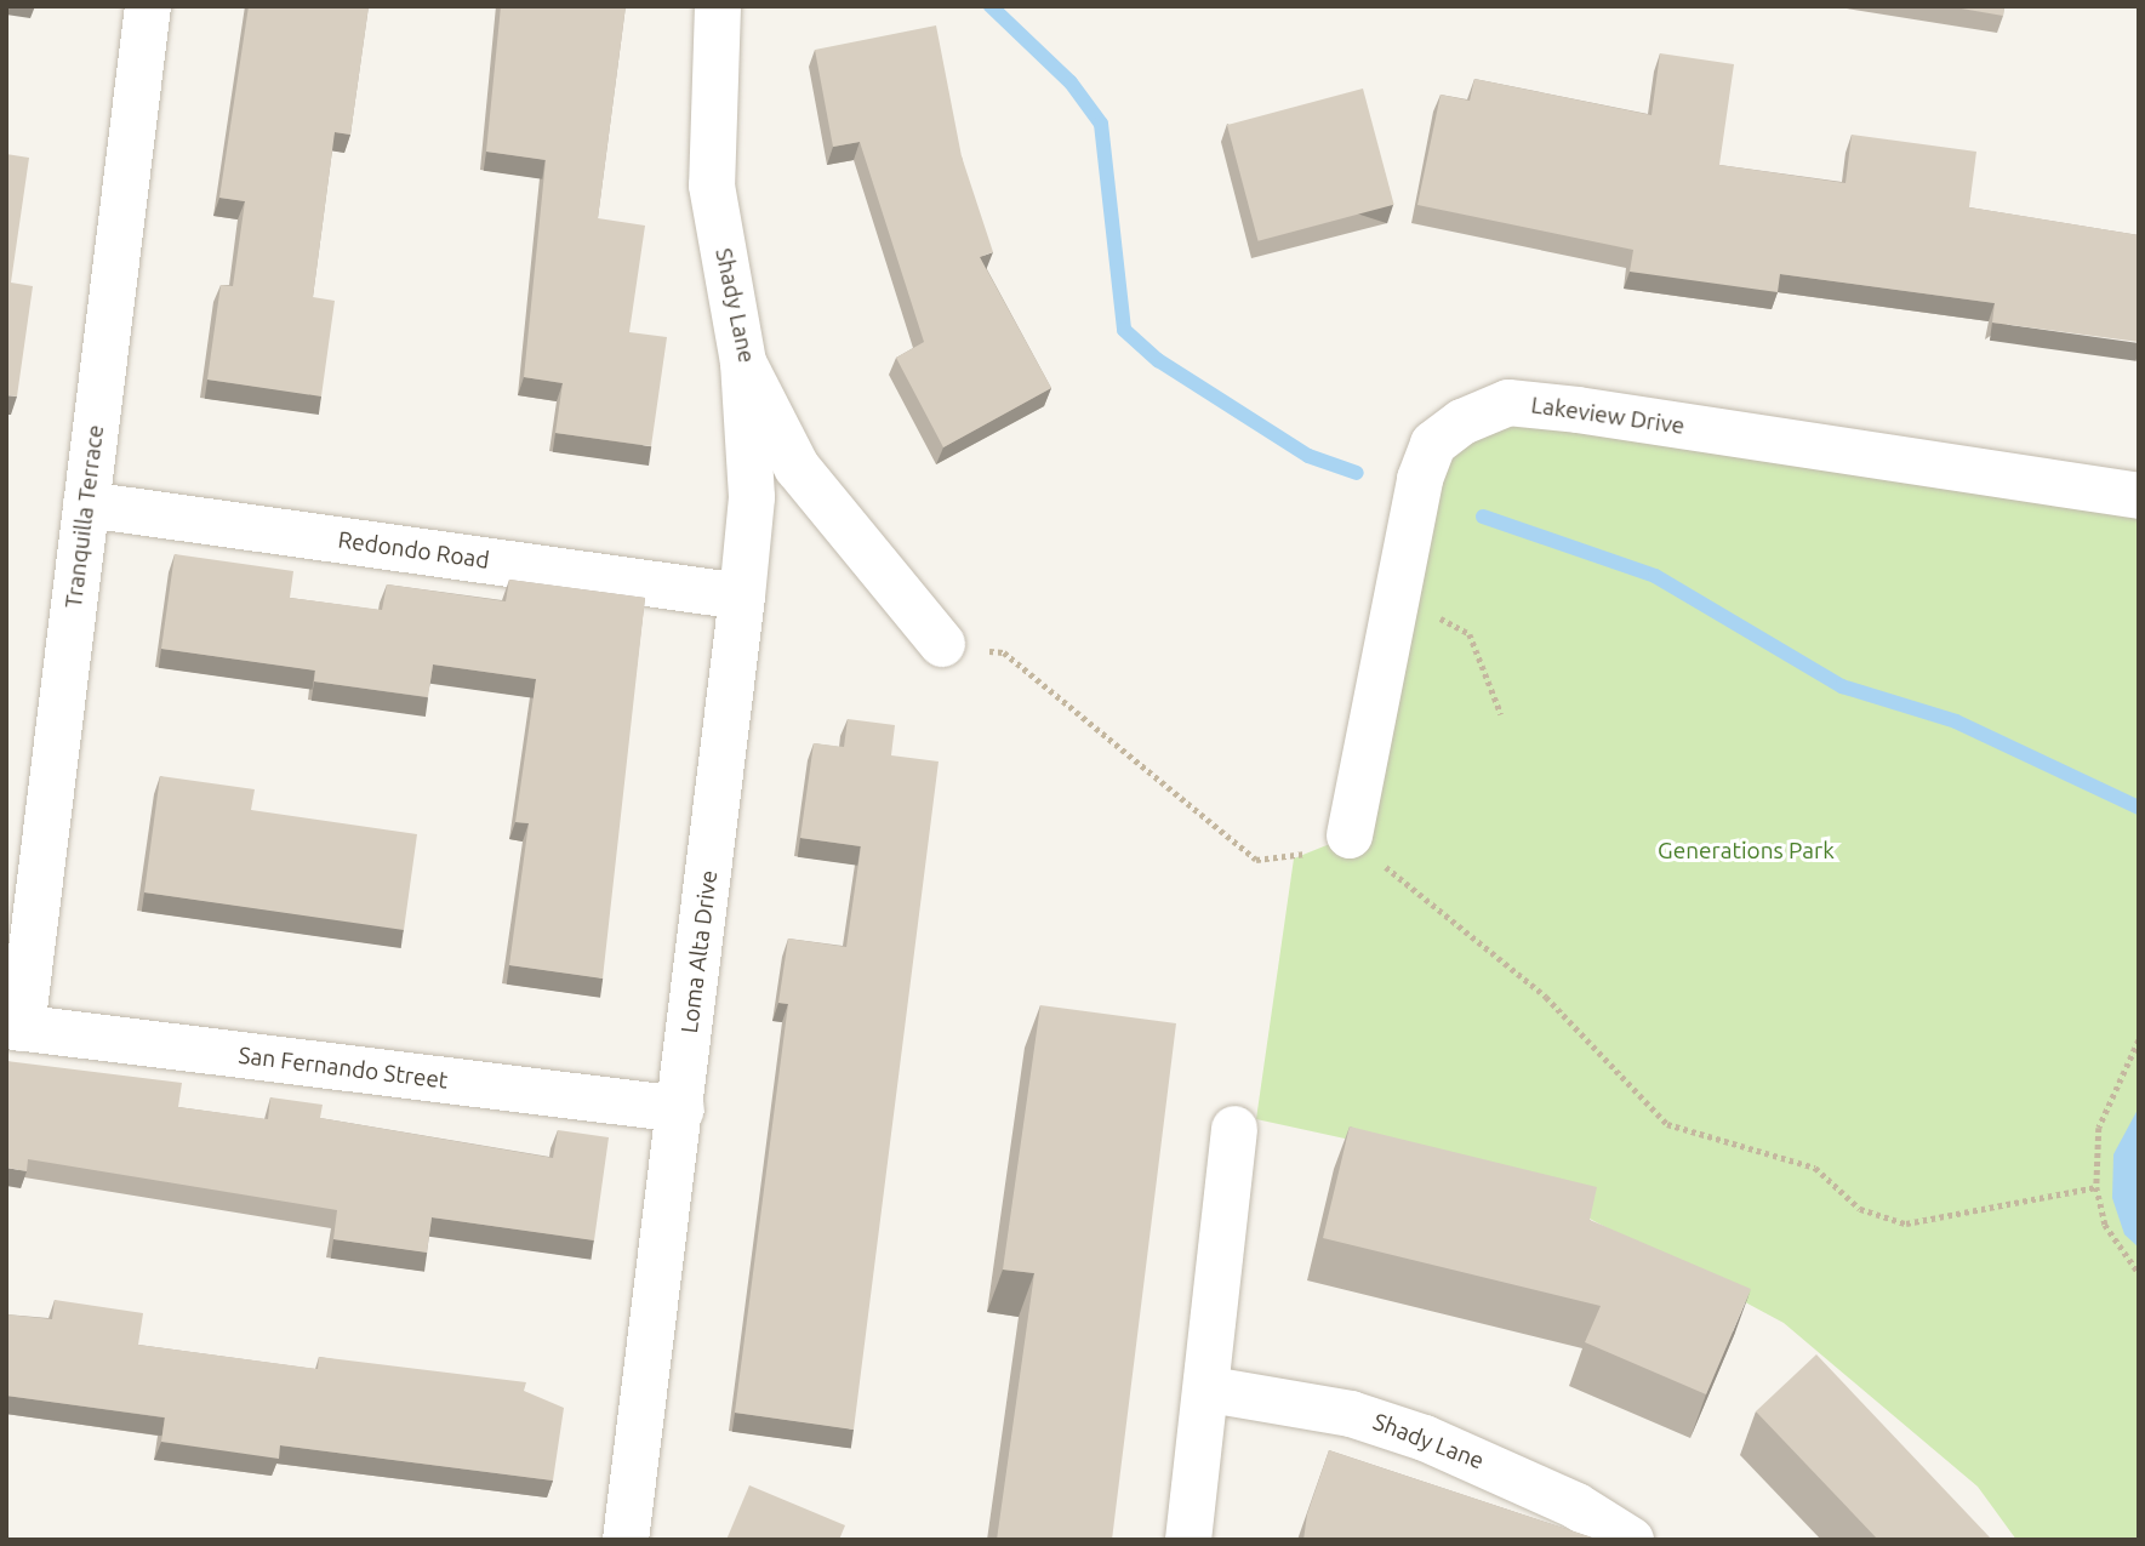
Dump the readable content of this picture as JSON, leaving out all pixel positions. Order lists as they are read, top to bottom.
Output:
{
  "streets": {
    "street": [
      "Shady Lane",
      "Lakeview Drive",
      "Tranquilla Terrace",
      "Redondo Road",
      "Loma Alta Drive",
      "San Fernando Street"
    ]
  },
  "crossings": [
    ["Shady Lane", "Loma Alta Drive"],
    ["Tranquilla Terrace", "Redondo Road"],
    ["Tranquilla Terrace", "San Fernando Street"],
    ["Redondo Road", "Loma Alta Drive"],
    ["Loma Alta Drive", "San Fernando Street"]
  ],
  "parks": ["Generations Park"]
}
